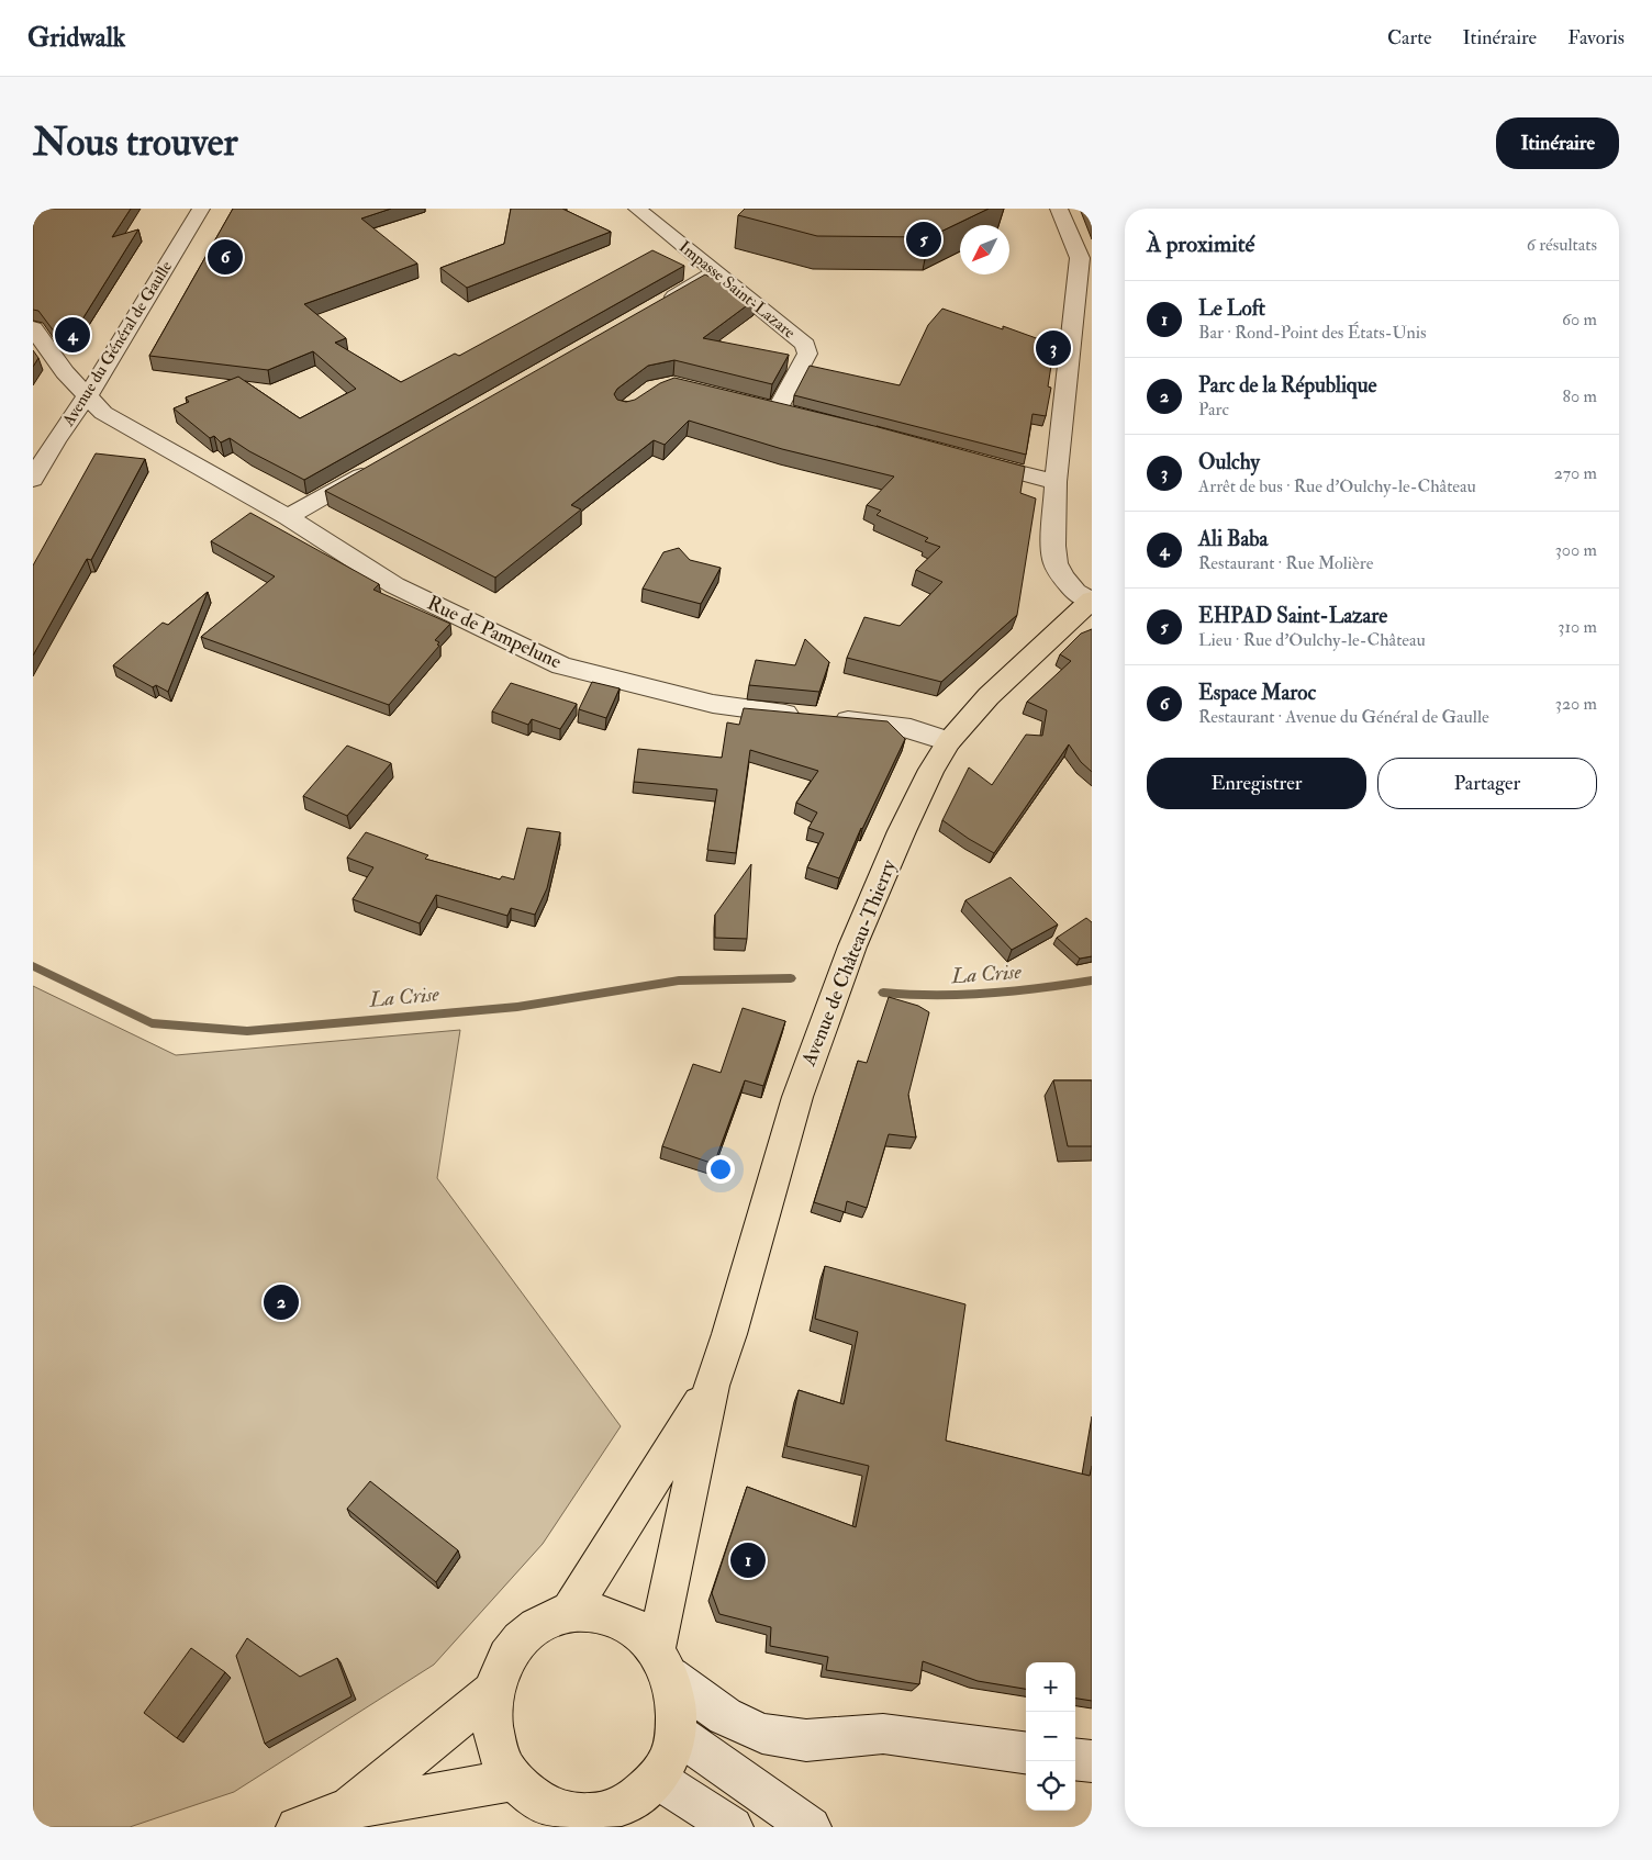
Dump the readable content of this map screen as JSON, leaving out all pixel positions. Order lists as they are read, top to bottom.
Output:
{
  "streets": {
    "main road": ["Avenue de Château-Thierry"],
    "street": ["Impasse Saint-Lazare", "Avenue du Général de Gaulle", "Rue de Pampelune"]
  },
  "crossings": [
    ["Avenue du Général de Gaulle", "Rue de Pampelune"],
    ["Rue de Pampelune", "Avenue de Château-Thierry"]
  ],
  "water": ["La Crise"],
  "north": "bottom left",
  "page": {
    "header": "Gridwalk",
    "nav": ["Carte", "Itinéraire", "Favoris"],
    "buttons": [
      "Itinéraire",
      ["Enregistrer", "Partager"]
    ],
    "title": "Nous trouver",
    "heading": ["À proximité", "6 résultats"],
    "pins": [
      "5",
      "6",
      "4",
      "3",
      "2",
      "1"
    ],
    "list": [
      {
        "mark": "1",
        "name": "Le Loft",
        "note": "Bar · Rond-Point des États-Unis",
        "value": "60 m"
      },
      {
        "mark": "2",
        "name": "Parc de la République",
        "note": "Parc",
        "value": "80 m"
      },
      {
        "mark": "3",
        "name": "Oulchy",
        "note": "Arrêt de bus · Rue d'Oulchy-le-Château",
        "value": "270 m"
      },
      {
        "mark": "4",
        "name": "Ali Baba",
        "note": "Restaurant · Rue Molière",
        "value": "300 m"
      },
      {
        "mark": "5",
        "name": "EHPAD Saint-Lazare",
        "note": "Lieu · Rue d'Oulchy-le-Château",
        "value": "310 m"
      },
      {
        "mark": "6",
        "name": "Espace Maroc",
        "note": "Restaurant · Avenue du Général de Gaulle",
        "value": "320 m"
      }
    ],
    "map_buttons": ["+", "−"]
  }
}
